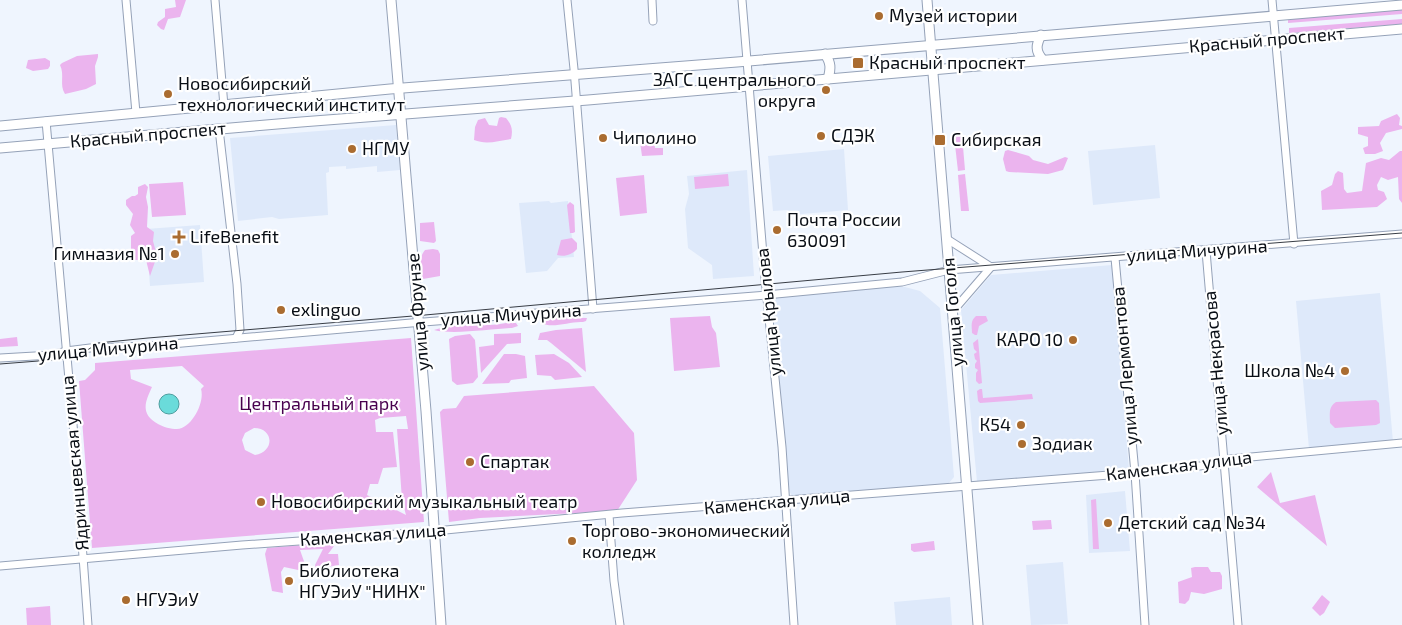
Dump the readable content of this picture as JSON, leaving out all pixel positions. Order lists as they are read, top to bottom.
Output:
{
  "streets": {
    "main road": ["Красный проспект", "улица Фрунзе", "улица Гоголя"],
    "street": [
      "улица Мичурина",
      "улица Крылова",
      "улица Некрасова",
      "улица Лермонтова",
      "Ядринцевская улица",
      "Каменская улица"
    ]
  },
  "crossings": [
    ["Красный проспект", "улица Фрунзе"],
    ["Красный проспект", "улица Крылова"],
    ["Красный проспект", "улица Гоголя"],
    ["Красный проспект", "Ядринцевская улица"],
    ["улица Мичурина", "улица Фрунзе"],
    ["улица Мичурина", "улица Крылова"],
    ["улица Мичурина", "улица Гоголя"],
    ["улица Мичурина", "улица Некрасова"],
    ["улица Мичурина", "улица Лермонтова"],
    ["улица Мичурина", "Ядринцевская улица"],
    ["улица Фрунзе", "Каменская улица"],
    ["улица Крылова", "Каменская улица"],
    ["улица Гоголя", "Каменская улица"],
    ["улица Некрасова", "Каменская улица"],
    ["улица Лермонтова", "Каменская улица"],
    ["Ядринцевская улица", "Каменская улица"]
  ],
  "parks": ["Центральный парк"],
  "places": {
    "other": [
      "Музей истории",
      "ЗАГС центрального округа",
      "Новосибирский технологический институт",
      "СДЭК",
      "Чиполино",
      "НГМУ",
      "Почта России 630091",
      "Гимназия №1",
      "exlinguo",
      "КАРО 10",
      "Школа №4",
      "К54",
      "Зодиак",
      "Спартак",
      "Новосибирский музыкальный театр",
      "Детский сад №34",
      "Торгово-экономический колледж",
      "Библиотека НГУЭиУ \"НИНХ\"",
      "НГУЭиУ"
    ],
    "transit": ["Красный проспект", "Сибирская"],
    "health": ["LifeBenefit"]
  }
}
